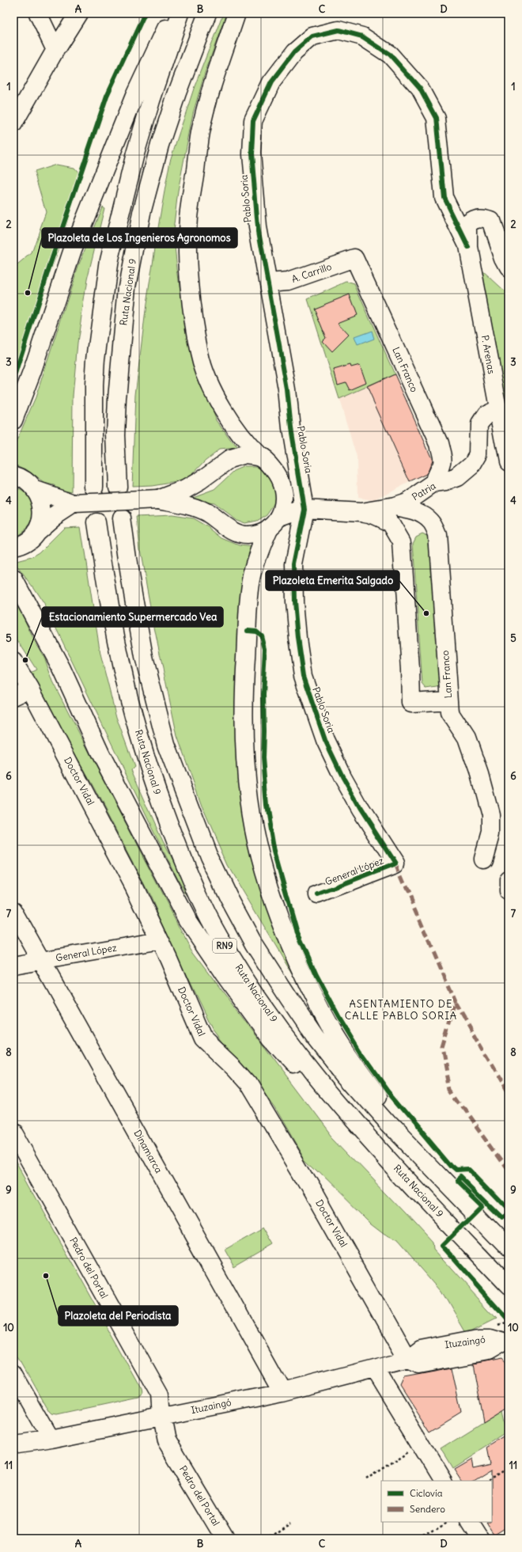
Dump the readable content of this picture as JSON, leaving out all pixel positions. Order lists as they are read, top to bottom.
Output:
{
  "streets": {
    "main road": [
      "Pablo Soria",
      "A. Carrillo",
      "Ruta Nacional 9",
      "P. Arenas",
      "Lan Franco",
      "Patria",
      "Doctor Vidal",
      "General López",
      "RN9",
      "Dinamarca",
      "Pedro del Portal",
      "Ituzaingó"
    ]
  },
  "crossings": [
    ["Pablo Soria", "A. Carrillo"],
    ["Pablo Soria", "P. Arenas"],
    ["Pablo Soria", "Patria"],
    ["Pablo Soria", "General López"],
    ["A. Carrillo", "Lan Franco"],
    ["P. Arenas", "Patria"],
    ["Lan Franco", "Patria"],
    ["Doctor Vidal", "General López"],
    ["Doctor Vidal", "Ituzaingó"],
    ["General López", "Dinamarca"],
    ["Dinamarca", "Ituzaingó"],
    ["Pedro del Portal", "Ituzaingó"]
  ],
  "districts": ["ASENTAMIENTO DE CALLE PABLO SORIA"],
  "places": [
    "Plazoleta de Los Ingenieros Agronomos",
    "Plazoleta Emerita Salgado",
    "Estacionamiento Supermercado Vea",
    "Plazoleta del Periodista"
  ],
  "legend": ["Ciclovía", "Sendero"],
  "grid": {
    "columns": [
      "A",
      "B",
      "C",
      "D"
    ],
    "rows": [
      "1",
      "2",
      "3",
      "4",
      "5",
      "6",
      "7",
      "8",
      "9",
      "10",
      "11"
    ]
  }
}
